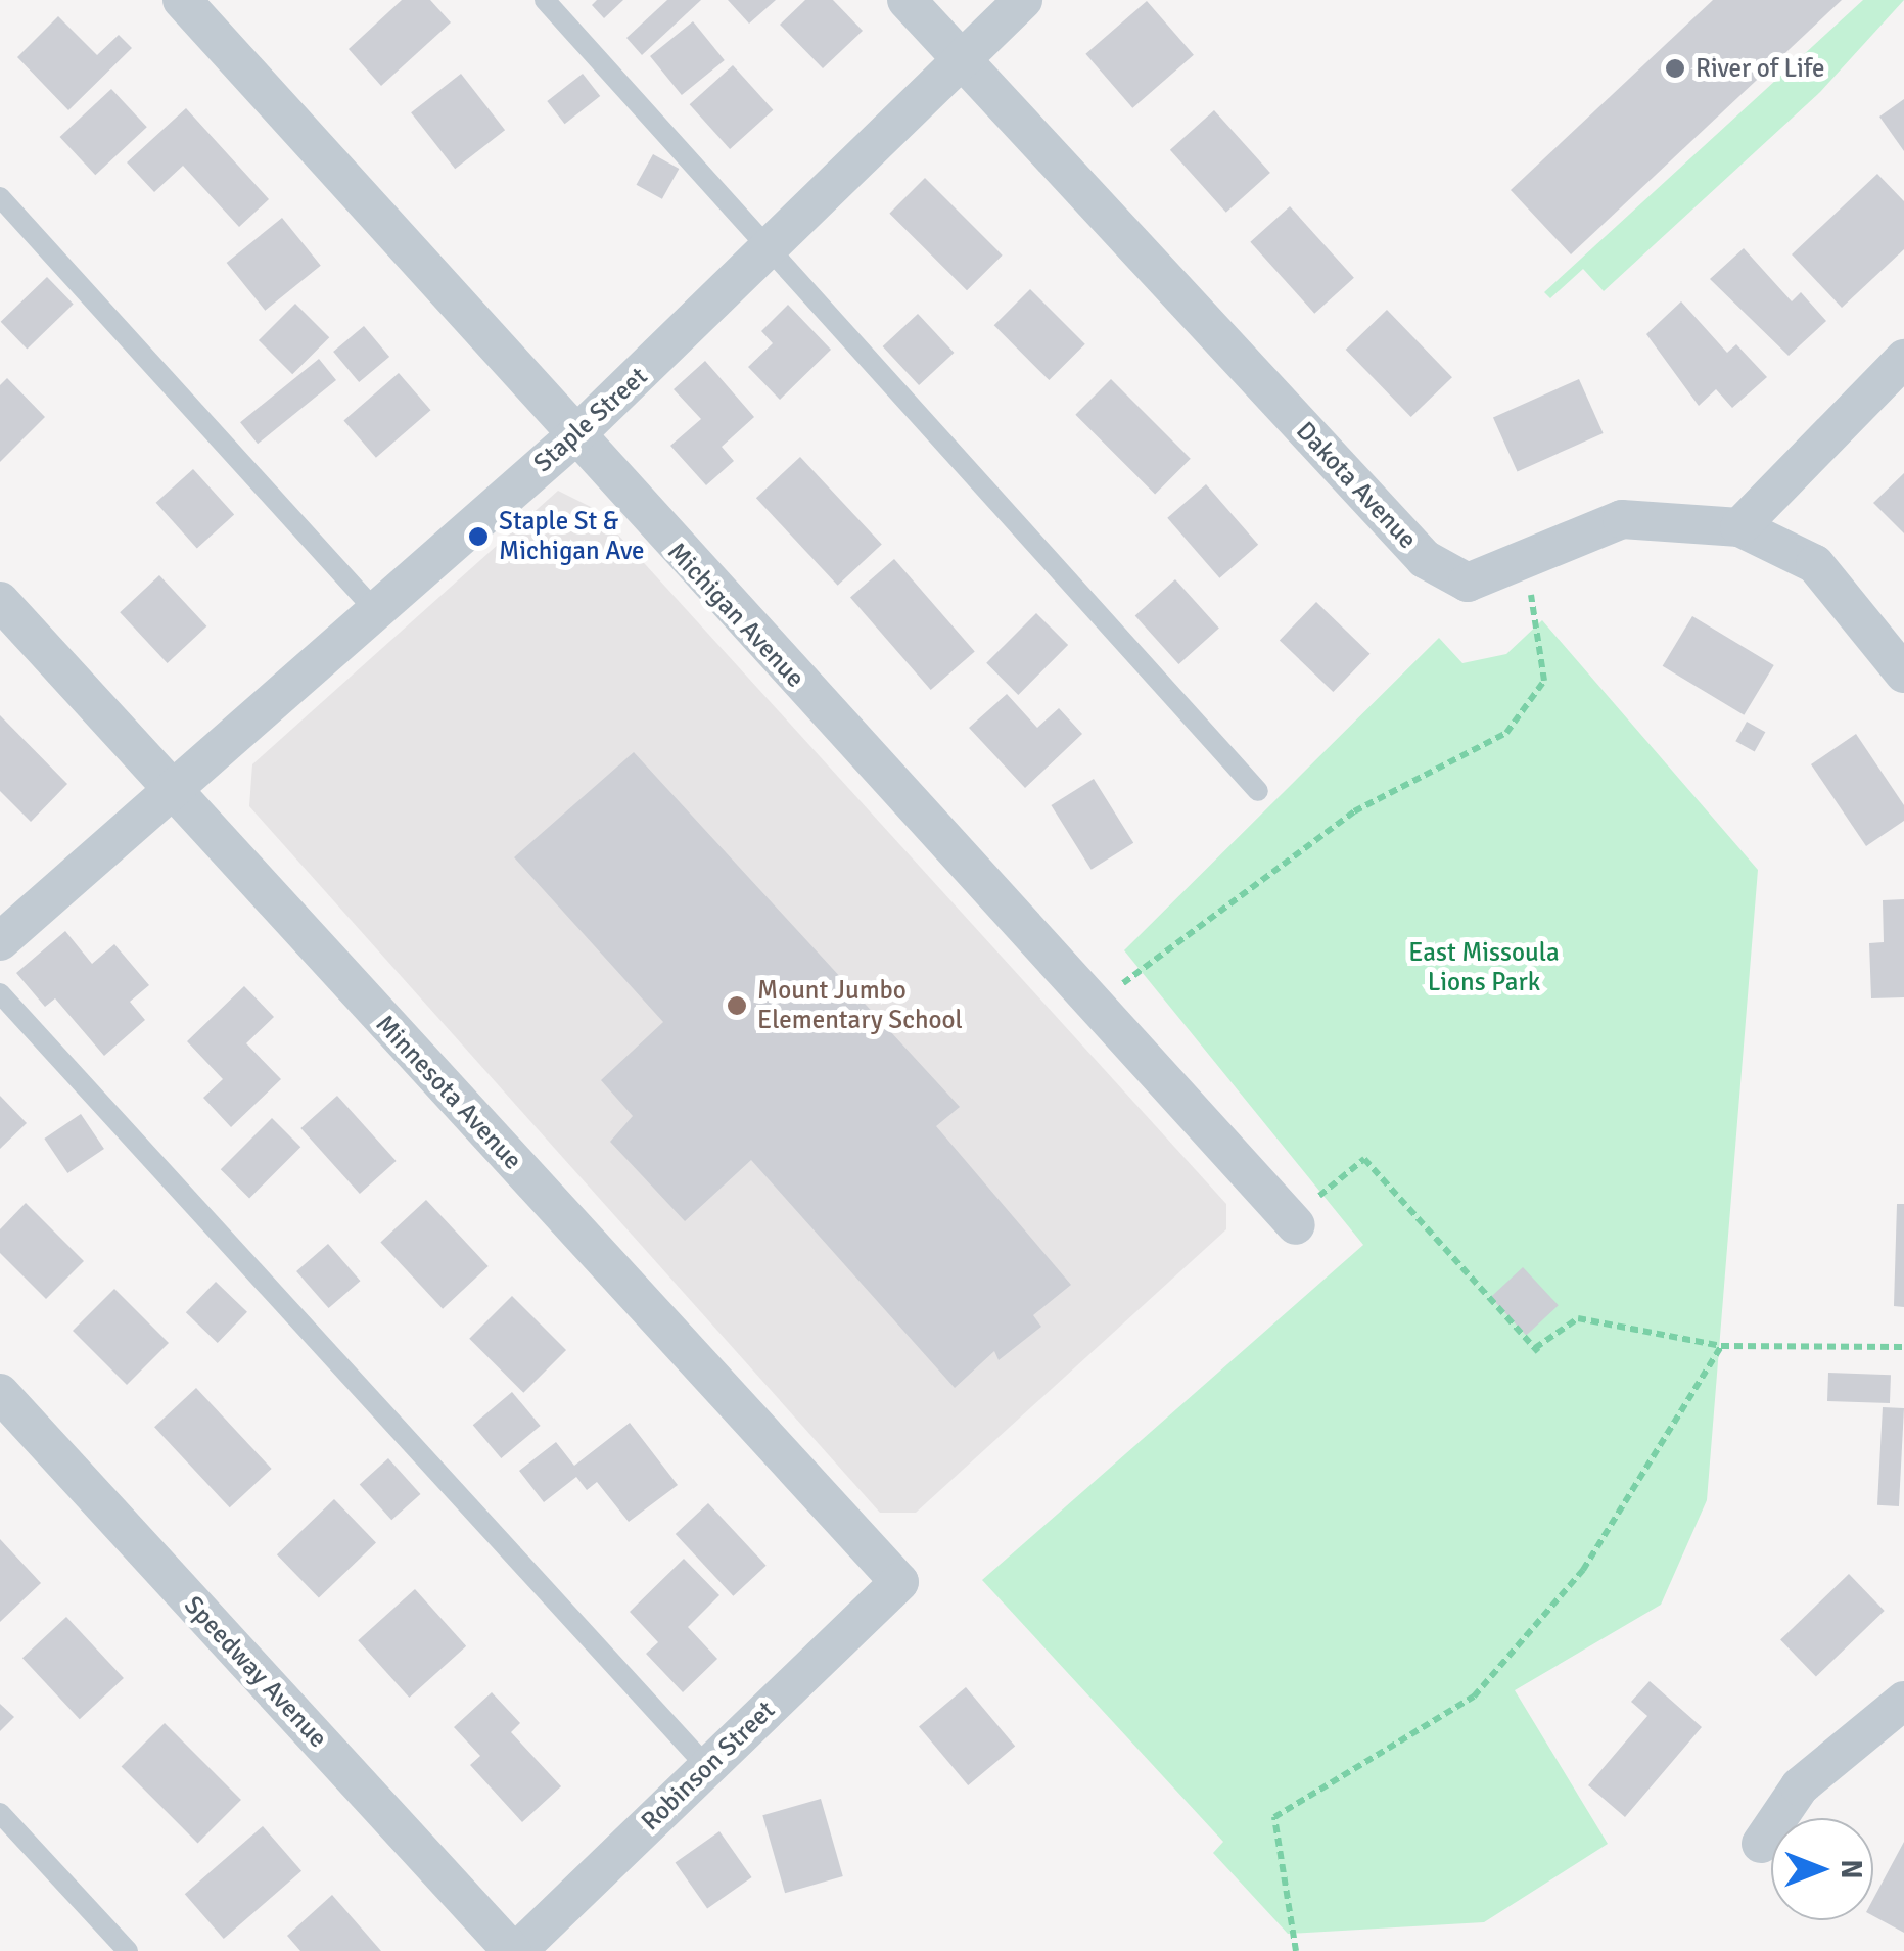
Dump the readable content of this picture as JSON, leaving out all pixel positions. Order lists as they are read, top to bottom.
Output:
{
  "streets": {
    "street": [
      "Staple Street",
      "Dakota Avenue",
      "Michigan Avenue",
      "Minnesota Avenue",
      "Speedway Avenue",
      "Robinson Street"
    ]
  },
  "crossings": [
    ["Staple Street", "Dakota Avenue"],
    ["Staple Street", "Michigan Avenue"],
    ["Staple Street", "Minnesota Avenue"],
    ["Minnesota Avenue", "Robinson Street"],
    ["Speedway Avenue", "Robinson Street"]
  ],
  "parks": ["East Missoula Lions Park"],
  "places": ["River of Life", "Staple St & Michigan Ave", "Mount Jumbo Elementary School"],
  "north": "right"
}
